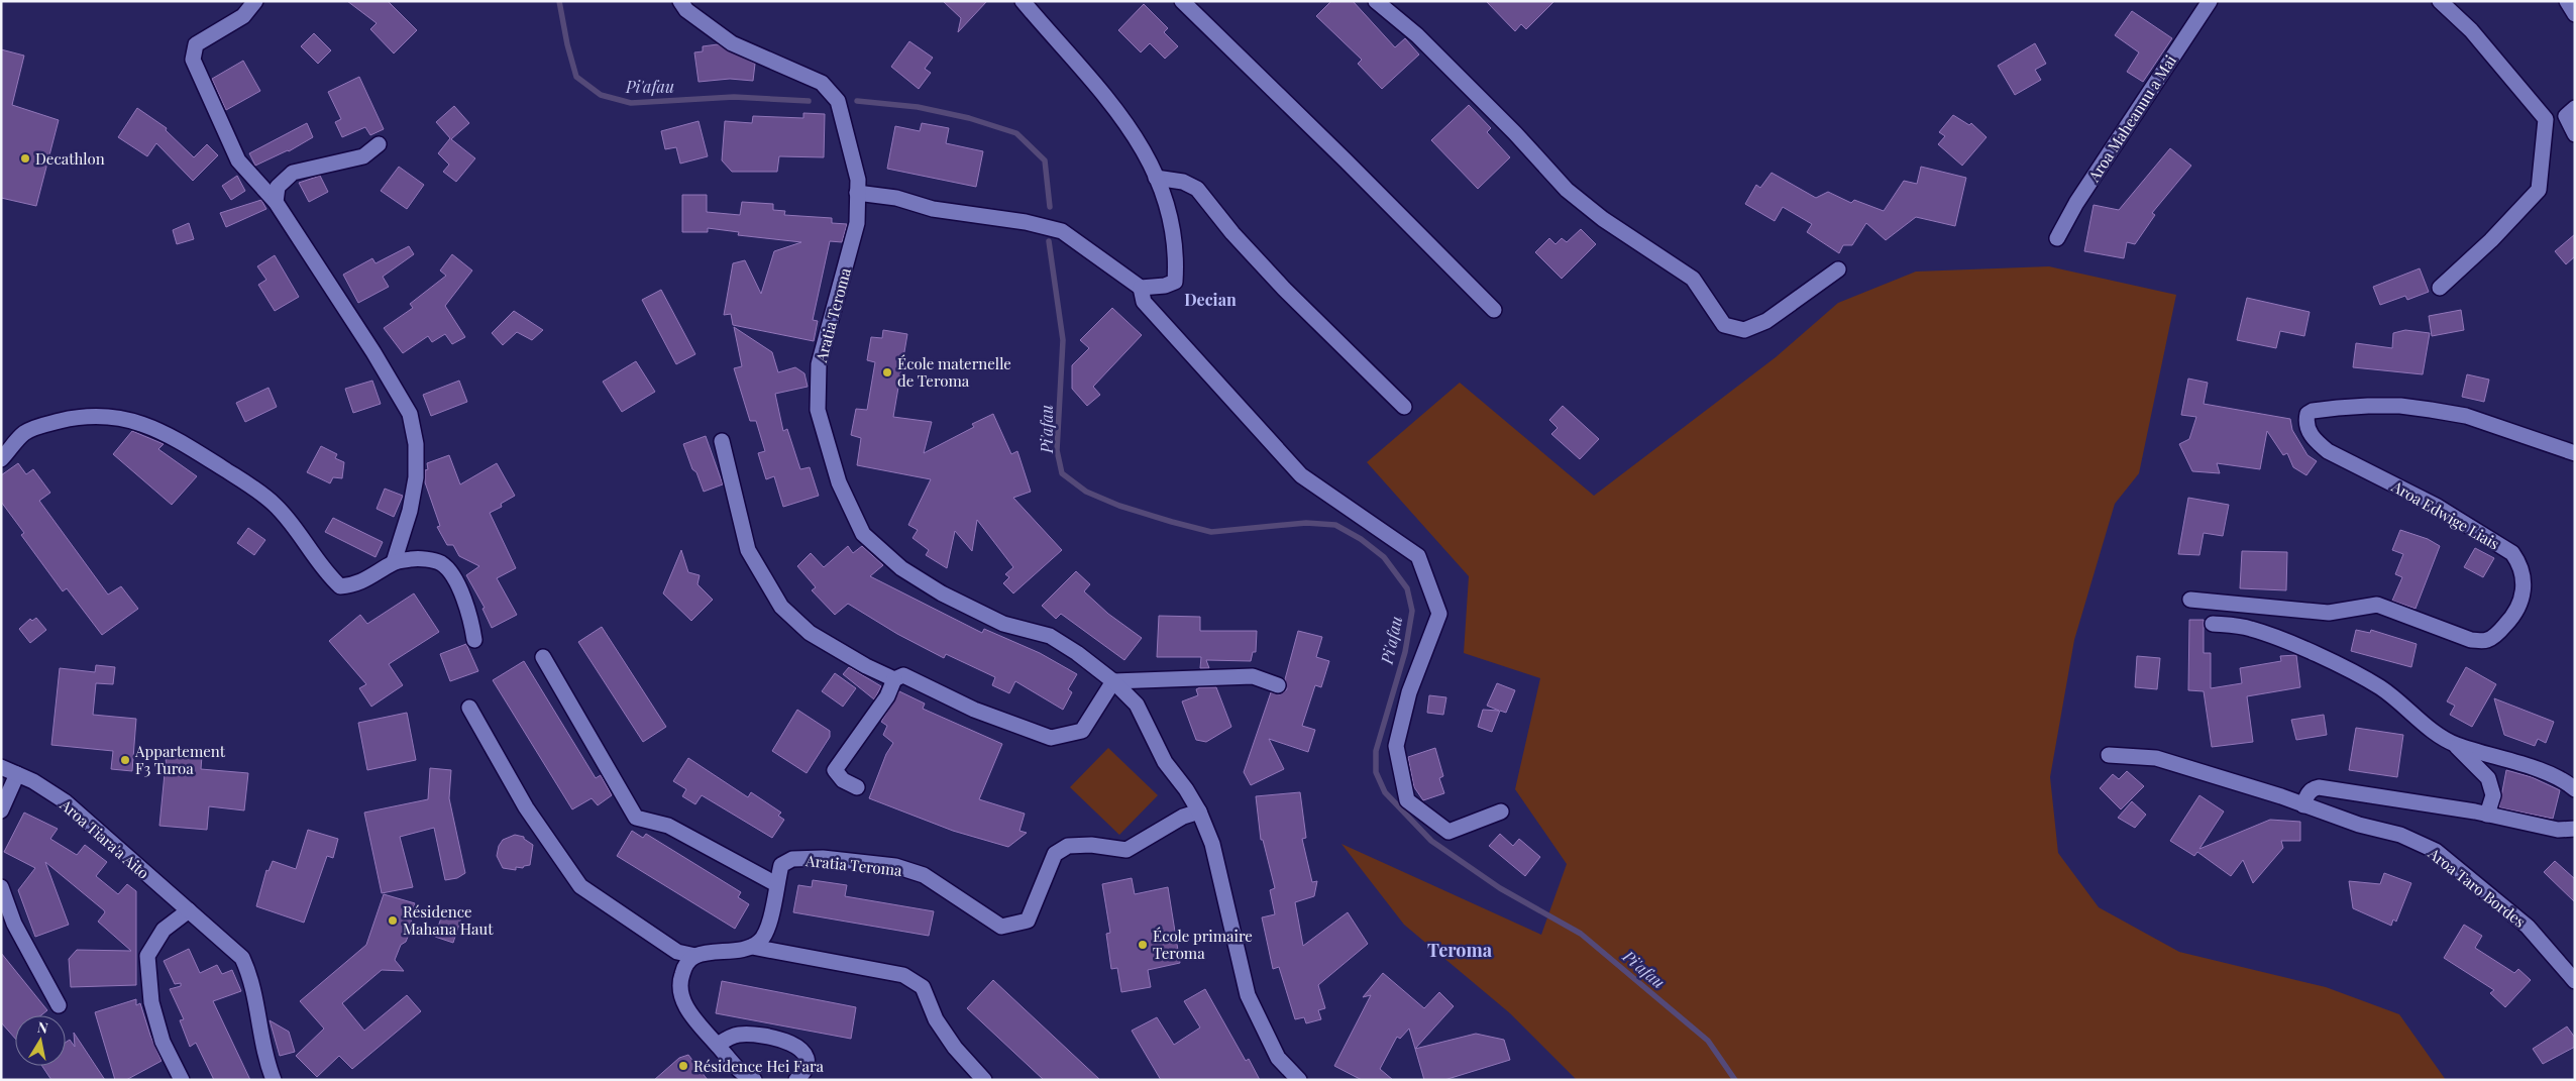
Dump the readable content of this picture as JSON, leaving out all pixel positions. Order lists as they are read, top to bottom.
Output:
{
  "streets": {
    "street": [
      "Aroa Maheanuu a Mai",
      "Aratia Teroma",
      "Aroa Edwige Liais",
      "Aroa Tiara'a Aito",
      "Aroa Taro Bordes"
    ]
  },
  "districts": ["Decian", "Teroma"],
  "water": ["Pi'afau"],
  "places": [
    "Decathlon",
    "École maternelle de Teroma",
    "Appartement F3 Turoa",
    "Résidence Mahana Haut",
    "École primaire Teroma",
    "Résidence Hei Fara"
  ],
  "north": "top"
}
